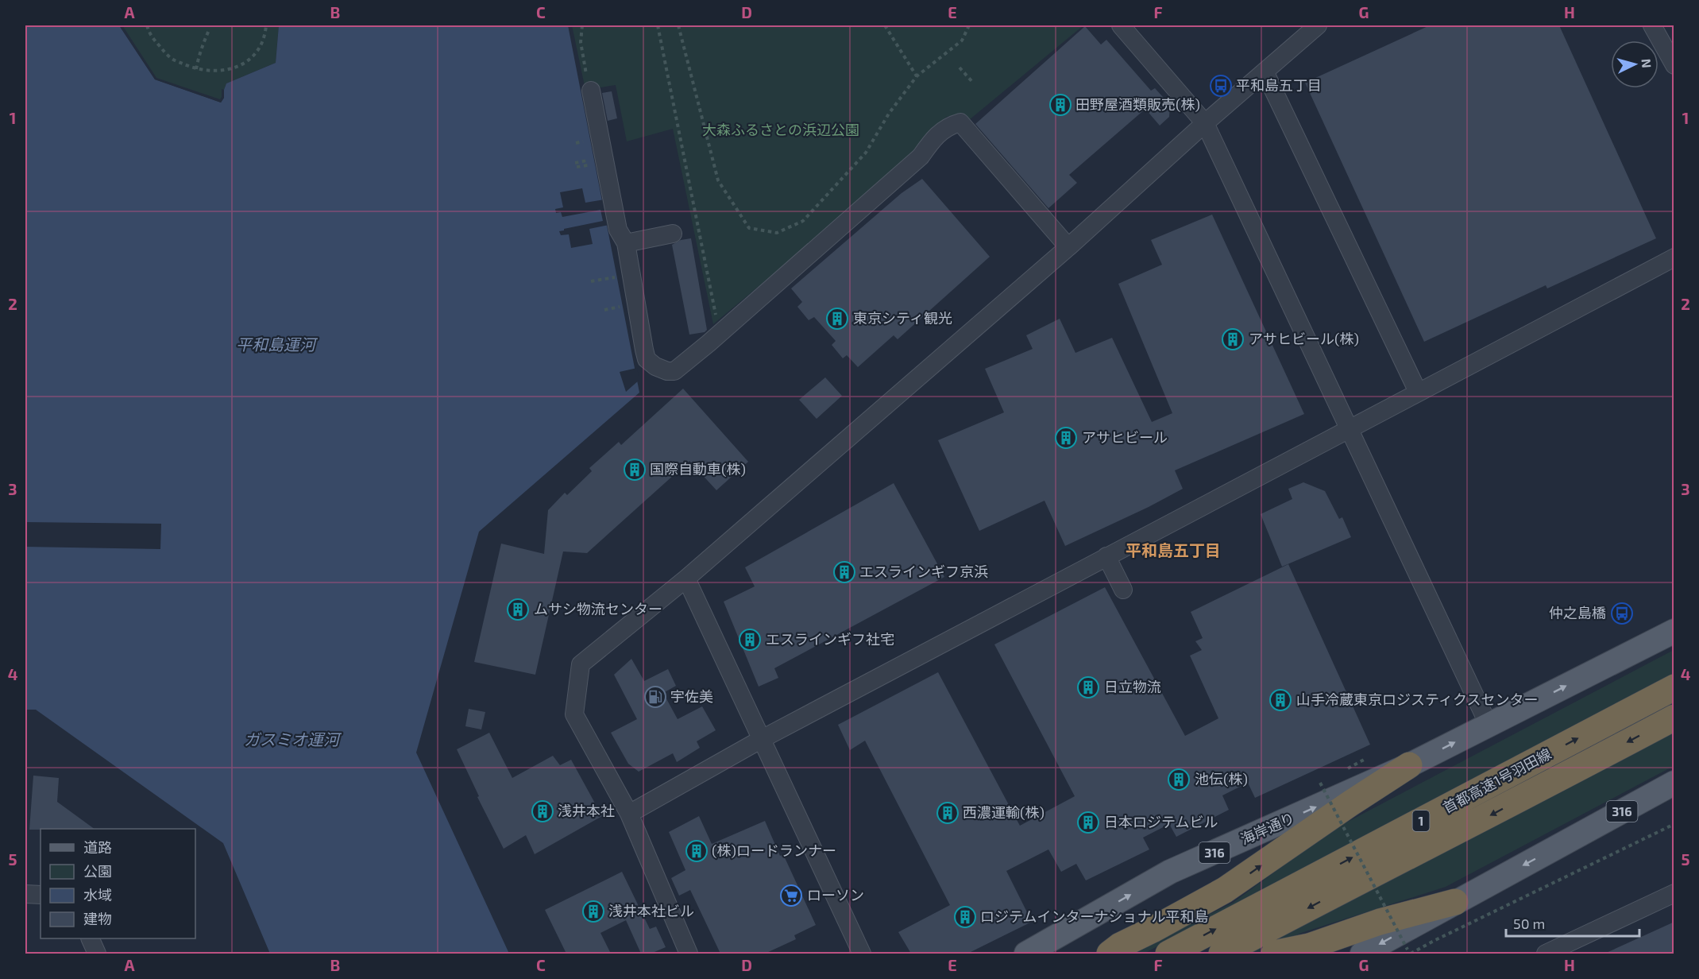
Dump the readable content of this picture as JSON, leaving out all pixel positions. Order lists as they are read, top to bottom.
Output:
{
  "streets": {
    "highway": ["首都高速1号羽田線", "1"],
    "main road": ["316", "海岸通り"]
  },
  "crossings": [
    ["316", "海岸通り"]
  ],
  "districts": ["平和島五丁目"],
  "water": ["平和島運河", "ガスミオ運河"],
  "parks": ["大森ふるさとの浜辺公園"],
  "places": {
    "bus stop": ["平和島五丁目", "仲之島橋"],
    "building": [
      "田野屋酒類販売(株)",
      "東京シティ観光",
      "アサヒビール(株)",
      "アサヒビール",
      "国際自動車(株)",
      "エスラインギフ京浜",
      "ムサシ物流センター",
      "エスラインギフ社宅",
      "日立物流",
      "山手冷蔵東京ロジスティクスセンター",
      "池伝(株)",
      "浅井本社",
      "西濃運輸(株)",
      "日本ロジテムビル",
      "(株)ロードランナー",
      "浅井本社ビル",
      "ロジテムインターナショナル平和島"
    ],
    "fuel station": ["宇佐美"],
    "supermarket": ["ローソン"]
  },
  "legend": [
    "道路",
    "公園",
    "水域",
    "建物"
  ],
  "scale_bar": "50 m",
  "north": "right",
  "grid": {
    "columns": [
      "A",
      "B",
      "C",
      "D",
      "E",
      "F",
      "G",
      "H"
    ],
    "rows": [
      "1",
      "2",
      "3",
      "4",
      "5"
    ]
  }
}
